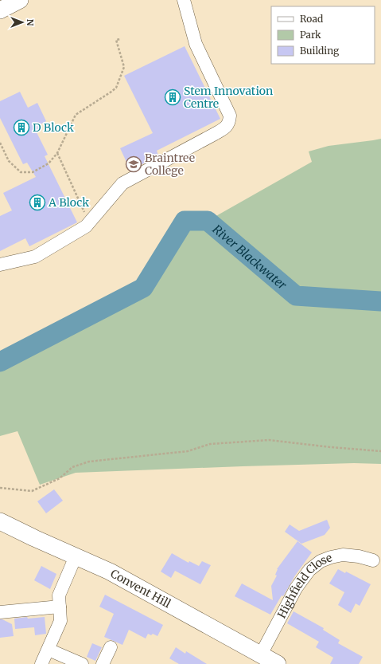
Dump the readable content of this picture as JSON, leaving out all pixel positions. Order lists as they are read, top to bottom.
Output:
{
  "streets": {
    "main road": ["Convent Hill"],
    "street": ["Highfield Close"]
  },
  "crossings": [
    ["Convent Hill", "Highfield Close"]
  ],
  "water": ["River Blackwater"],
  "places": {
    "building": ["Stem Innovation Centre", "D Block", "A Block"],
    "school or university": ["Braintree College"]
  },
  "legend": ["Road", "Park", "Building"],
  "north": "right"
}
